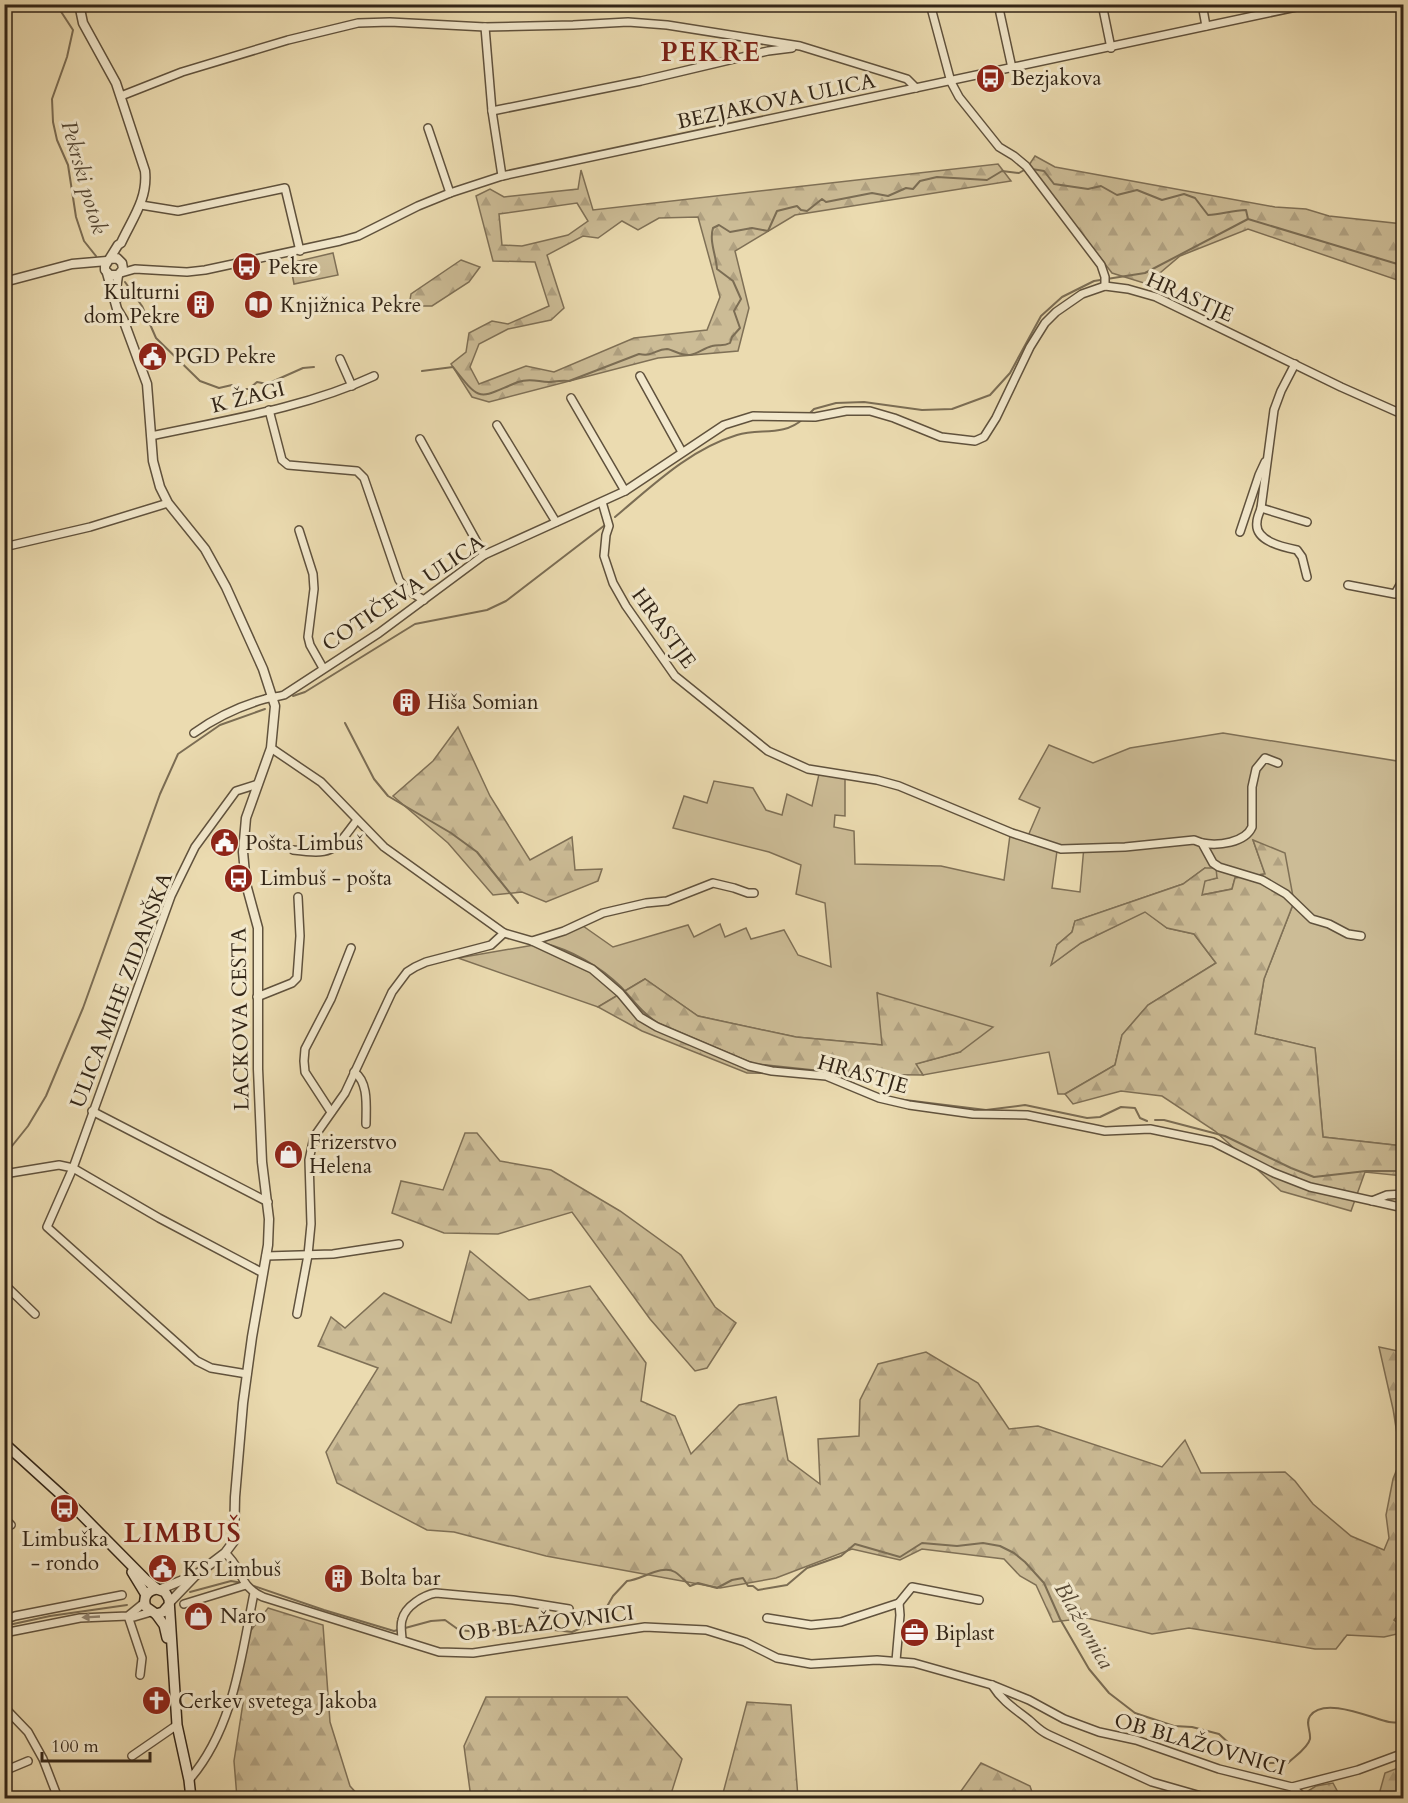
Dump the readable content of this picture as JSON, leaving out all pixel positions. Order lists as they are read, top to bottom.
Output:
{
  "streets": {
    "street": [
      "BEZJAKOVA ULICA",
      "HRASTJE",
      "K ŽAGI",
      "COTIČEVA ULICA",
      "ULICA MIHE ZIDANŠKA",
      "LACKOVA CESTA",
      "OB BLAŽOVNICI"
    ]
  },
  "crossings": [
    ["HRASTJE", "COTIČEVA ULICA"],
    ["HRASTJE", "LACKOVA CESTA"],
    ["K ŽAGI", "LACKOVA CESTA"],
    ["COTIČEVA ULICA", "LACKOVA CESTA"],
    ["ULICA MIHE ZIDANŠKA", "LACKOVA CESTA"]
  ],
  "districts": ["PEKRE", "LIMBUŠ"],
  "water": ["Pekrski potok", "Blažovnica"],
  "places": {
    "bus stop": [
      "Bezjakova",
      "Pekre",
      "Limbuš - pošta",
      "Limbuška - rondo"
    ],
    "building": ["Kulturni dom Pekre", "Hiša Somian", "Bolta bar"],
    "library": ["Knjižnica Pekre"],
    "public building": ["PGD Pekre", "Pošta Limbuš", "KS Limbuš"],
    "shop": ["Frizerstvo Helena", "Naro"],
    "office": ["Biplast"],
    "church": ["Cerkev svetega Jakoba"]
  },
  "scale_bar": "100 m"
}
